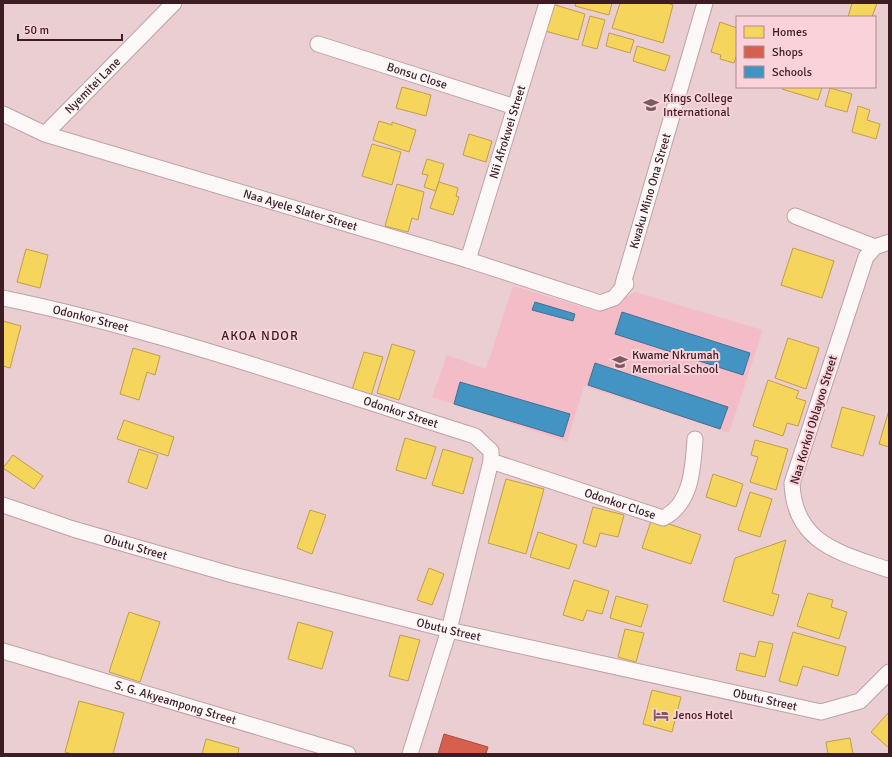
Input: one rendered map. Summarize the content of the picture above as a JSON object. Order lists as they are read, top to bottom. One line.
{"streets":{"street":["Bonsu Close","Nyemitei Lane","Nii Afrokwei Street","Kwaku Mino Ona Street","Naa Ayele Slater Street","Odonkor Street","Naa Korkoi Oblayoo Street","Odonkor Close","Obutu Street","S. G. Akyeampong Street"]},"crossings":[["Bonsu Close","Nii Afrokwei Street"],["Nyemitei Lane","Naa Ayele Slater Street"],["Nii Afrokwei Street","Naa Ayele Slater Street"],["Kwaku Mino Ona Street","Naa Ayele Slater Street"],["Odonkor Street","Odonkor Close"]],"districts":["AKOA NDOR"],"places":{"school or university":["Kings College International","Kwame Nkrumah Memorial School"],"hotel":["Jenos Hotel"]},"legend":["Homes","Shops","Schools"],"scale_bar":"50 m"}
